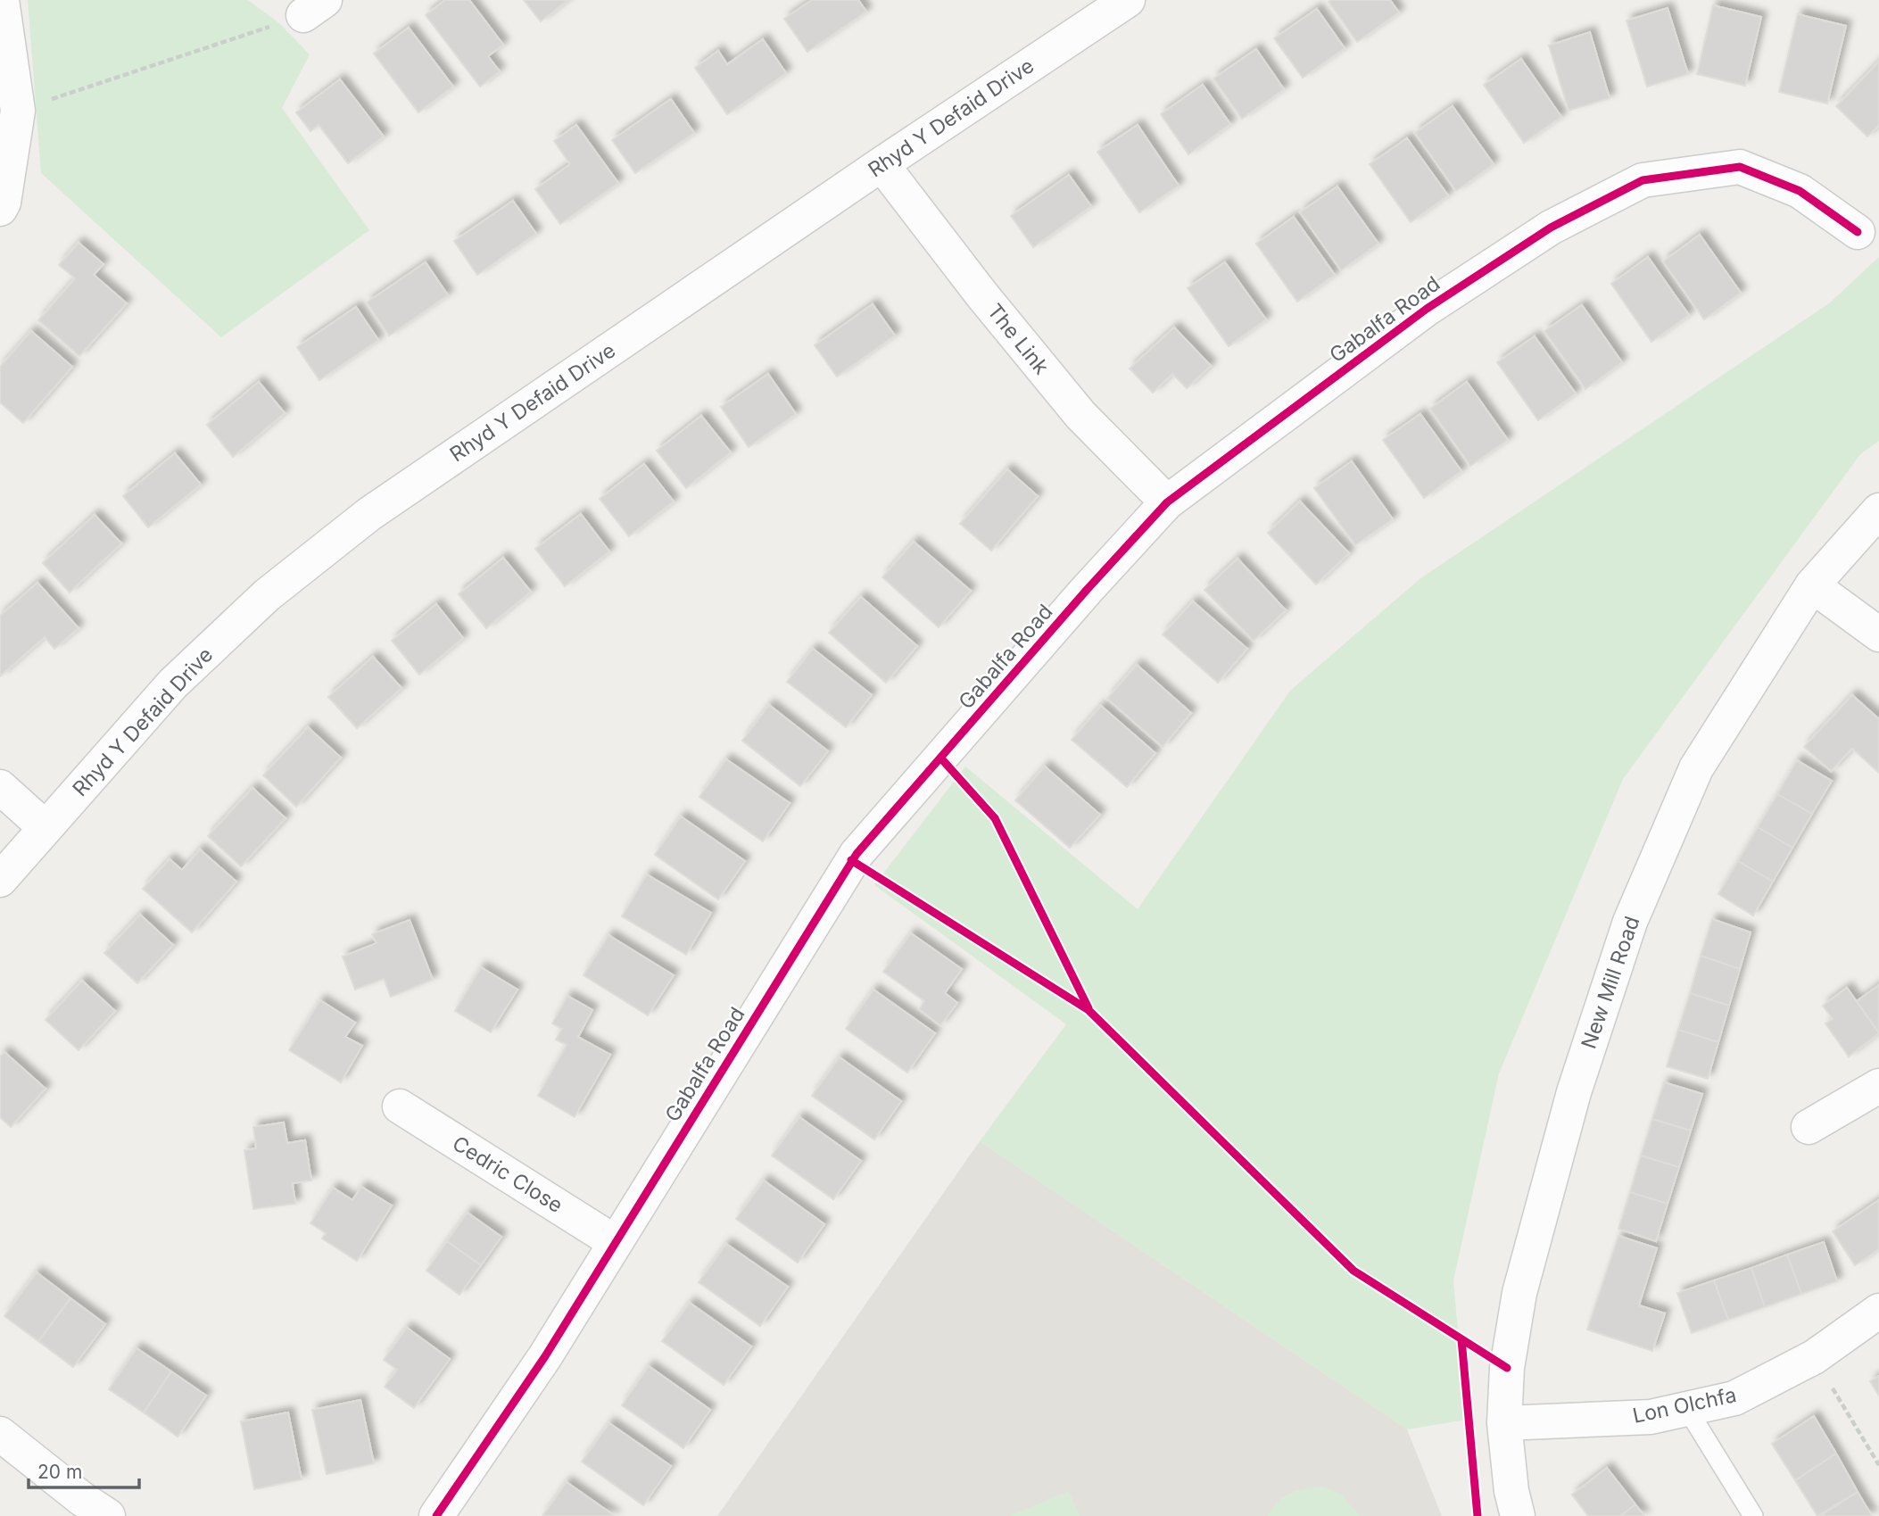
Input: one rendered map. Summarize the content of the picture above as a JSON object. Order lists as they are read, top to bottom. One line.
{"streets":{"street":["Rhyd Y Defaid Drive","Gabalfa Road","The Link","New Mill Road","Cedric Close","Lon Olchfa"]},"crossings":[["Rhyd Y Defaid Drive","The Link"],["Gabalfa Road","The Link"],["Gabalfa Road","Cedric Close"],["New Mill Road","Lon Olchfa"]],"scale_bar":"20 m"}
